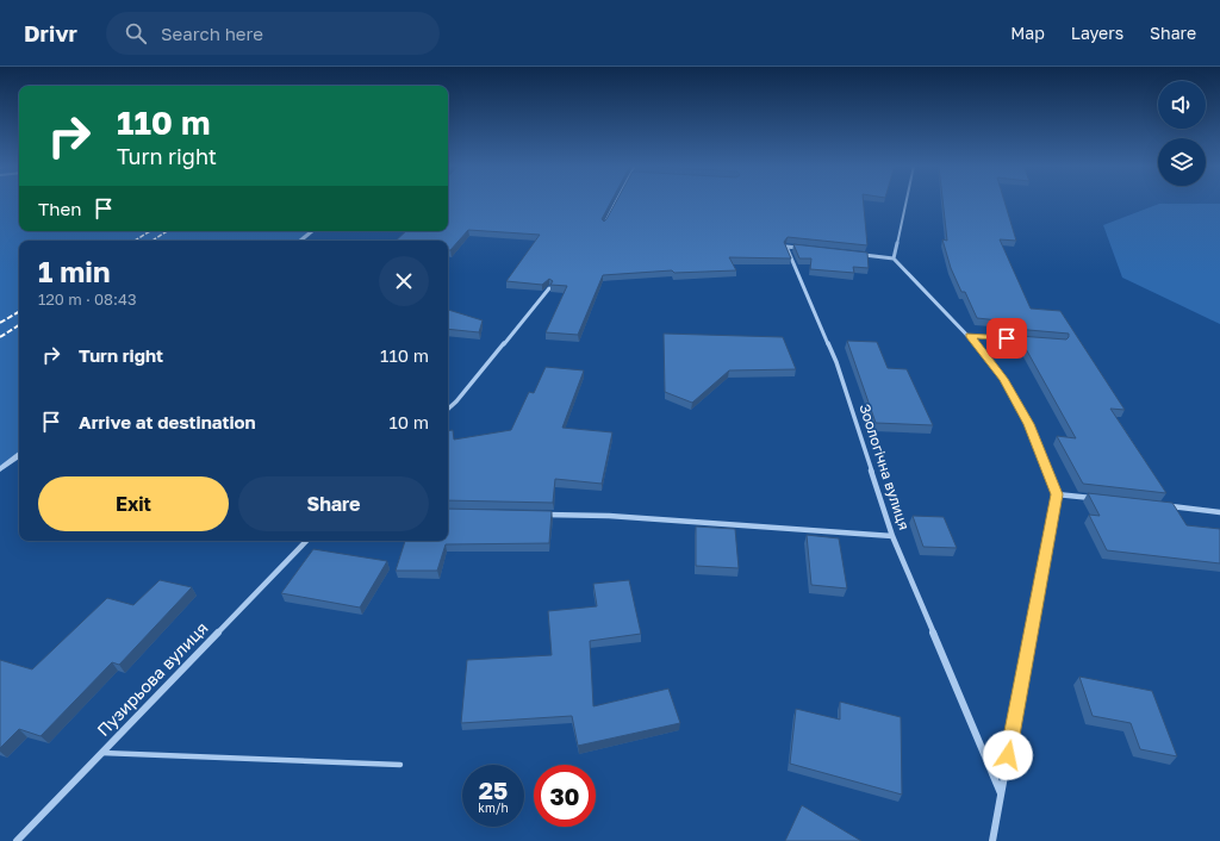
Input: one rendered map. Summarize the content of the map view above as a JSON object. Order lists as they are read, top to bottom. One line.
{"streets":{"street":["Зоологічна вулиця","Пузирьова вулиця"]},"page":{"header":"Drivr","search":"Search here","nav":["Map","Layers","Share"],"turn":["110 m","Turn right"],"then":"Then","heading":["1 min","120 m · 08:43"],"list":[{"name":"Turn right","value":"110 m"},{"name":"Arrive at destination","value":"10 m"}],"buttons":["Exit","Share"],"speed":"25 km/h","limit":"30"}}
